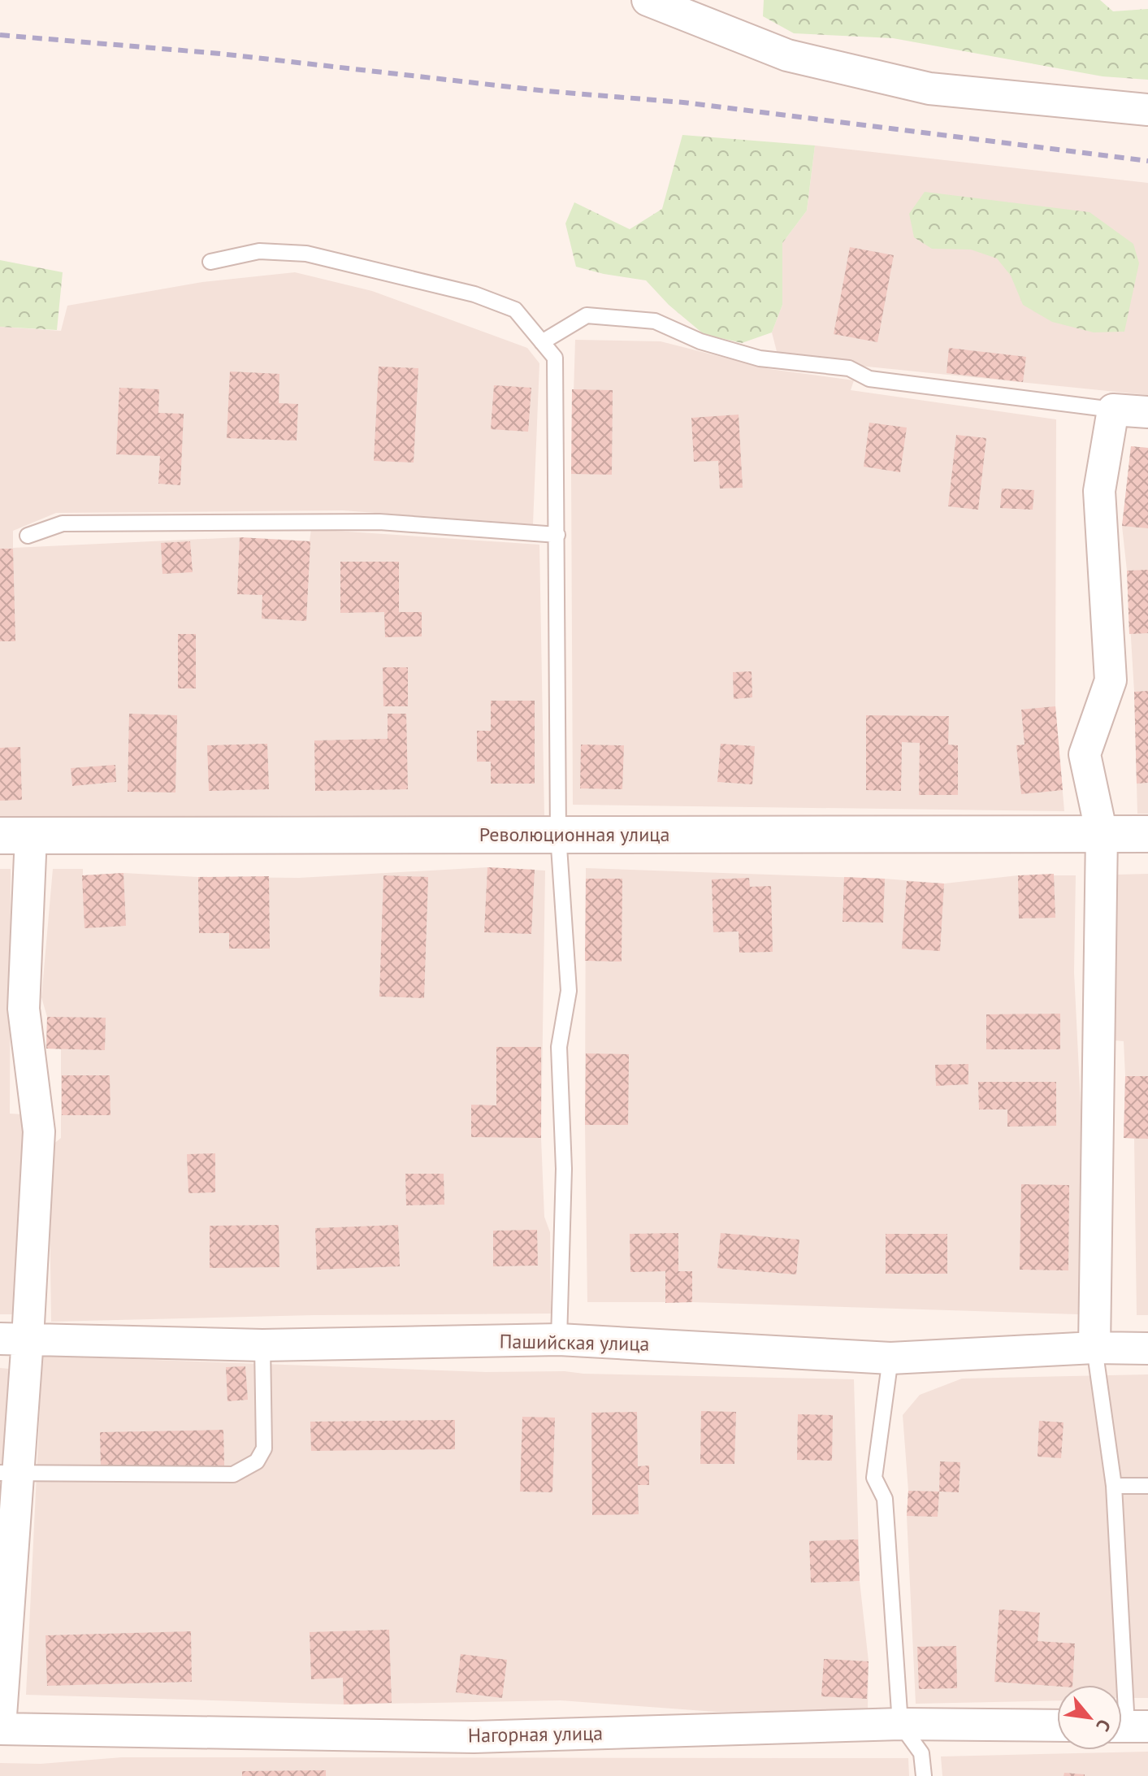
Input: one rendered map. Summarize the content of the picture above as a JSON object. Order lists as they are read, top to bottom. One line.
{"streets":{"street":["Революционная улица","Пашийская улица","Нагорная улица"]},"north":"bottom right"}
